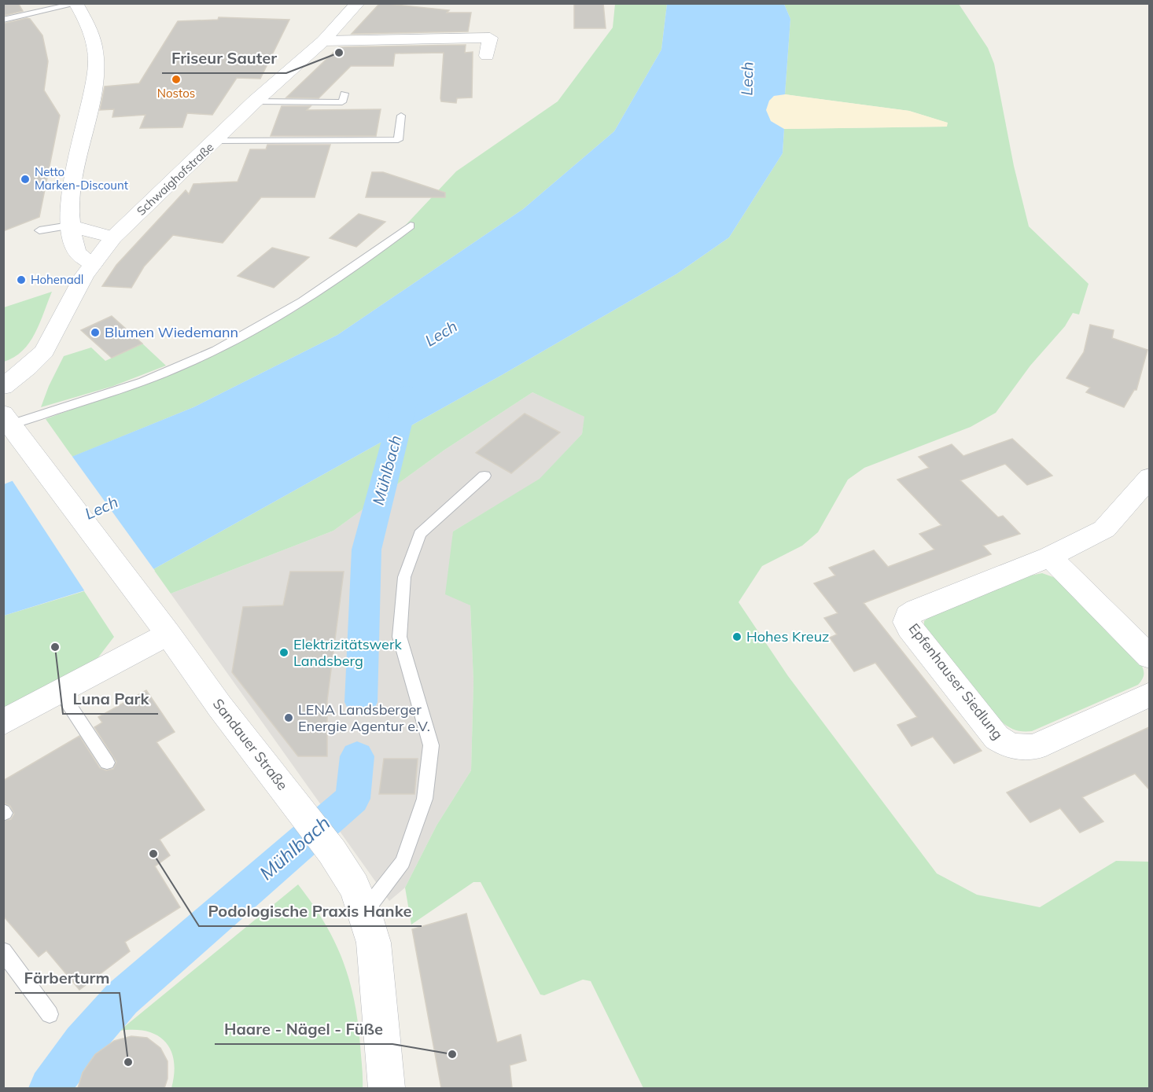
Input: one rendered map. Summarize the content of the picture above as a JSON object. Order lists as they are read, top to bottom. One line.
{"streets":{"street":["Schwaighofstraße","Epfenhauser Siedlung","Sandauer Straße"]},"water":["Lech","Mühlbach"],"places":["Friseur Sauter","Nostos","Netto Marken-Discount","Hohenadl","Blumen Wiedemann","Hohes Kreuz","Luna Park","Elektrizitätswerk Landsberg","LENA Landsberger Energie Agentur e.V.","Podologische Praxis Hanke","Haare - Nägel - Füße","Färberturm"]}
